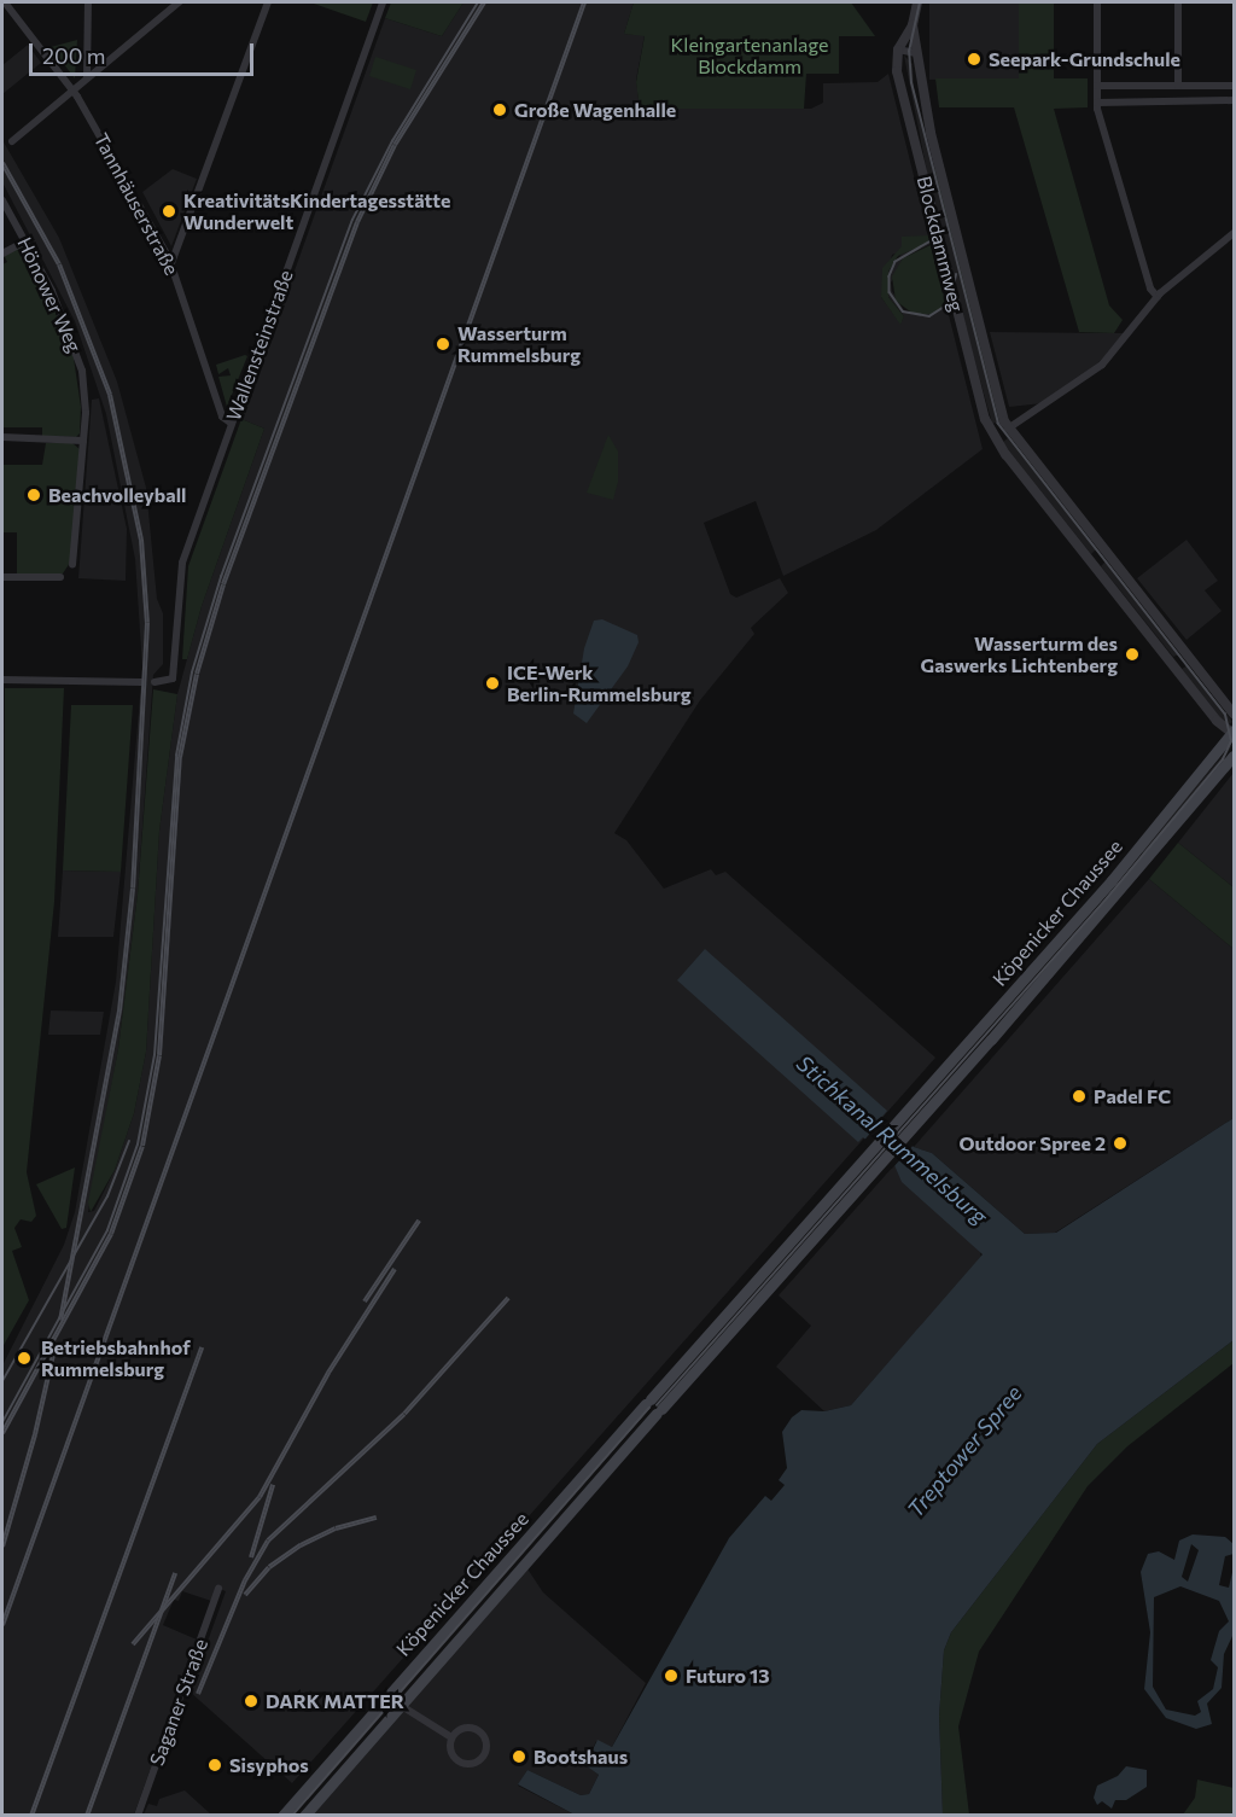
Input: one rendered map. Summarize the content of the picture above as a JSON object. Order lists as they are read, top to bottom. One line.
{"streets":{"main road":["Köpenicker Chaussee"],"street":["Tannhäuserstraße","Blockdammweg","Hönower Weg","Wallensteinstraße","Saganer Straße"]},"crossings":[["Tannhäuserstraße","Wallensteinstraße"],["Blockdammweg","Köpenicker Chaussee"]],"water":["Stichkanal Rummelsburg","Treptower Spree"],"parks":["Kleingartenanlage Blockdamm"],"places":["Seepark-Grundschule","Große Wagenhalle","KreativitätsKindertagesstätte Wunderwelt","Wasserturm Rummelsburg","Beachvolleyball","Wasserturm des Gaswerks Lichtenberg","ICE-Werk Berlin-Rummelsburg","Padel FC","Outdoor Spree 2","Betriebsbahnhof Rummelsburg","Futuro 13","DARK MATTER","Bootshaus","Sisyphos"],"scale_bar":"200 m"}
